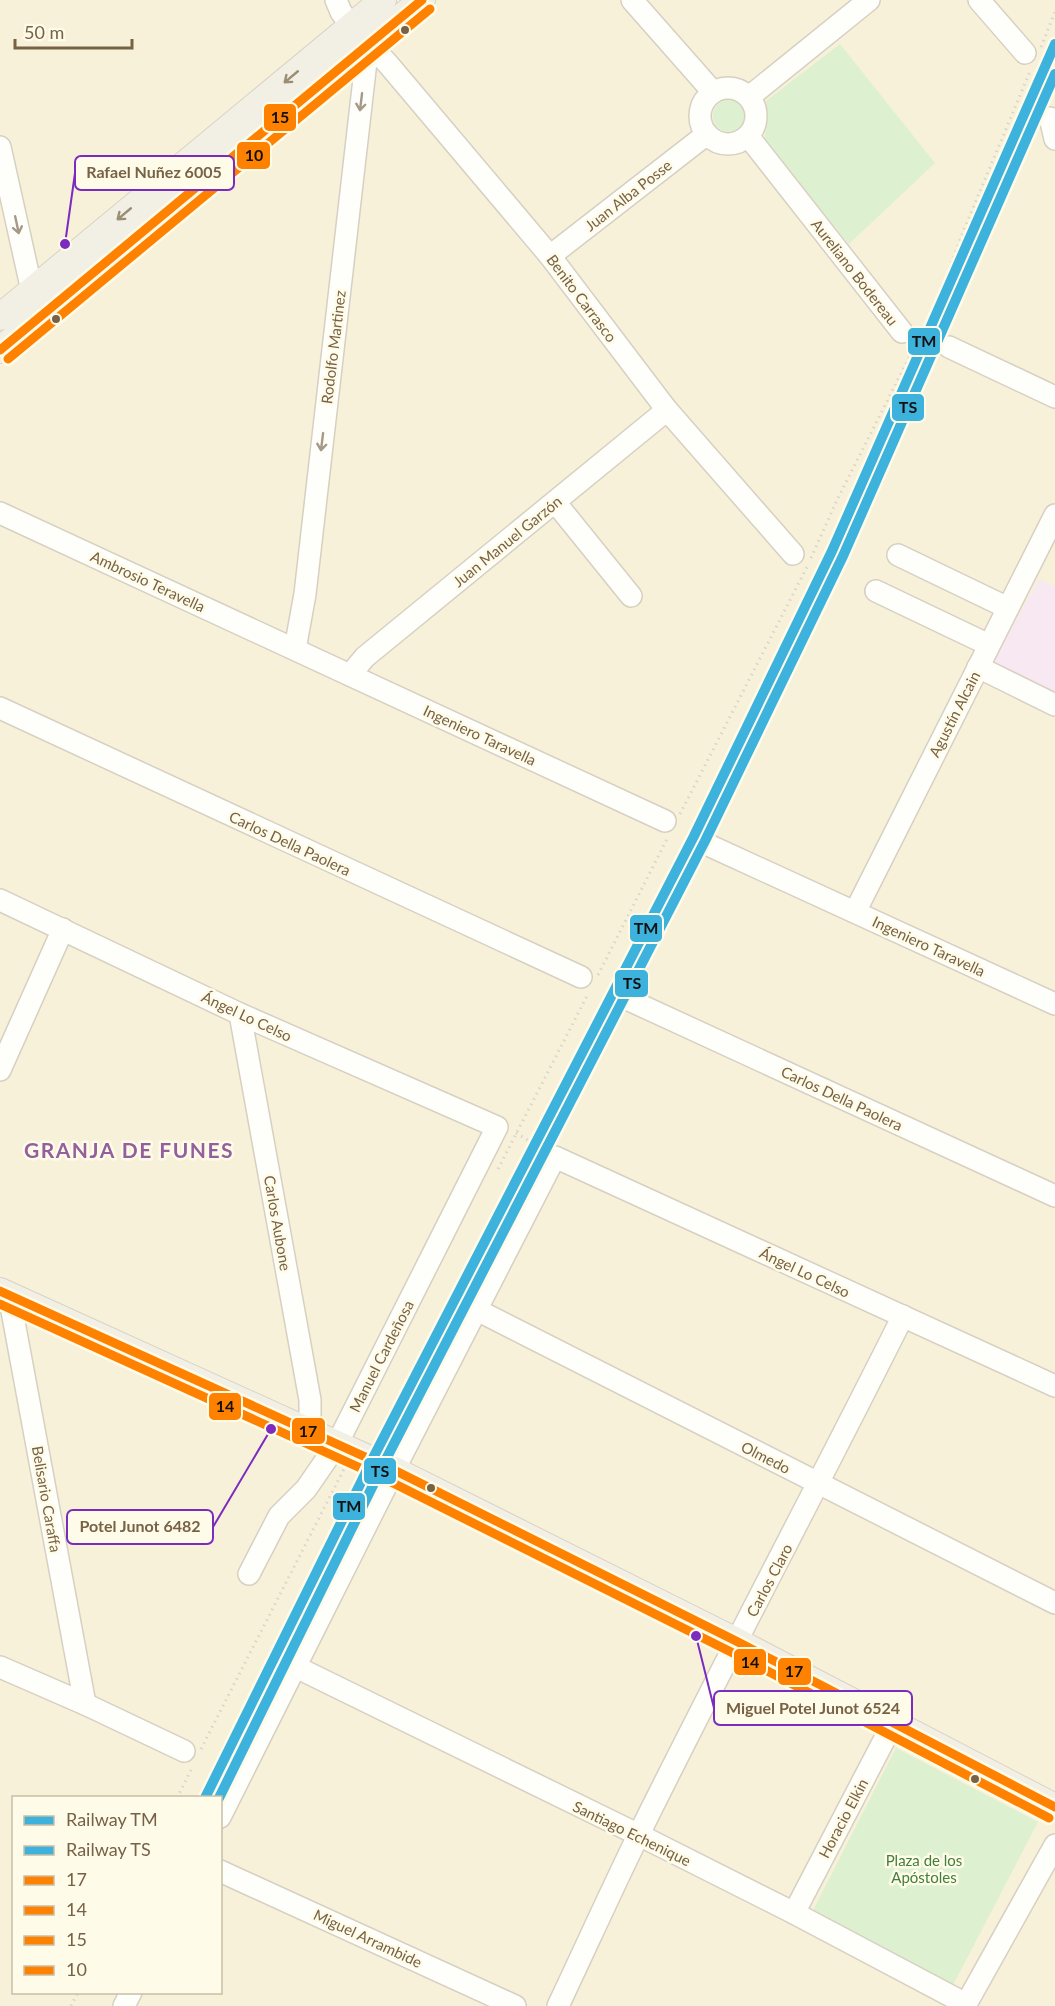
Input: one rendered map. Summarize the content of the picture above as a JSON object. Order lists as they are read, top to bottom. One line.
{"streets":{"street":["Juan Alba Posse","Aureliano Bodereau","Benito Carrasco","Rodolfo Martinez","Juan Manuel Garzón","Ambrosio Teravella","Agustín Alcain","Ingeniero Taravella","Carlos Della Paolera","Ángel Lo Celso","Carlos Aubone","Manuel Cardeñosa","Olmedo","Belisario Caraffa","Carlos Claro","Horacio Elkin","Santiago Echenique","Miguel Arrambide"]},"crossings":[["Juan Alba Posse","Aureliano Bodereau"],["Juan Alba Posse","Benito Carrasco"],["Benito Carrasco","Rodolfo Martinez"],["Benito Carrasco","Juan Manuel Garzón"],["Rodolfo Martinez","Ambrosio Teravella"],["Rodolfo Martinez","Ingeniero Taravella"],["Juan Manuel Garzón","Ingeniero Taravella"],["Ambrosio Teravella","Ingeniero Taravella"],["Agustín Alcain","Ingeniero Taravella"],["Ángel Lo Celso","Carlos Aubone"],["Ángel Lo Celso","Manuel Cardeñosa"],["Ángel Lo Celso","Carlos Claro"],["Olmedo","Carlos Claro"],["Carlos Claro","Santiago Echenique"],["Horacio Elkin","Santiago Echenique"]],"one_way":["Rodolfo Martinez"],"districts":["GRANJA DE FUNES"],"parks":["Plaza de los Apóstoles"],"places":["Rafael Nuñez 6005","Potel Junot 6482","Miguel Potel Junot 6524"],"lines":["transit line 15","transit line 10","rail line TM","rail line TS","transit line 17","transit line 14"],"legend":["Railway TM","Railway TS","17","14","15","10"],"scale_bar":"50 m"}
